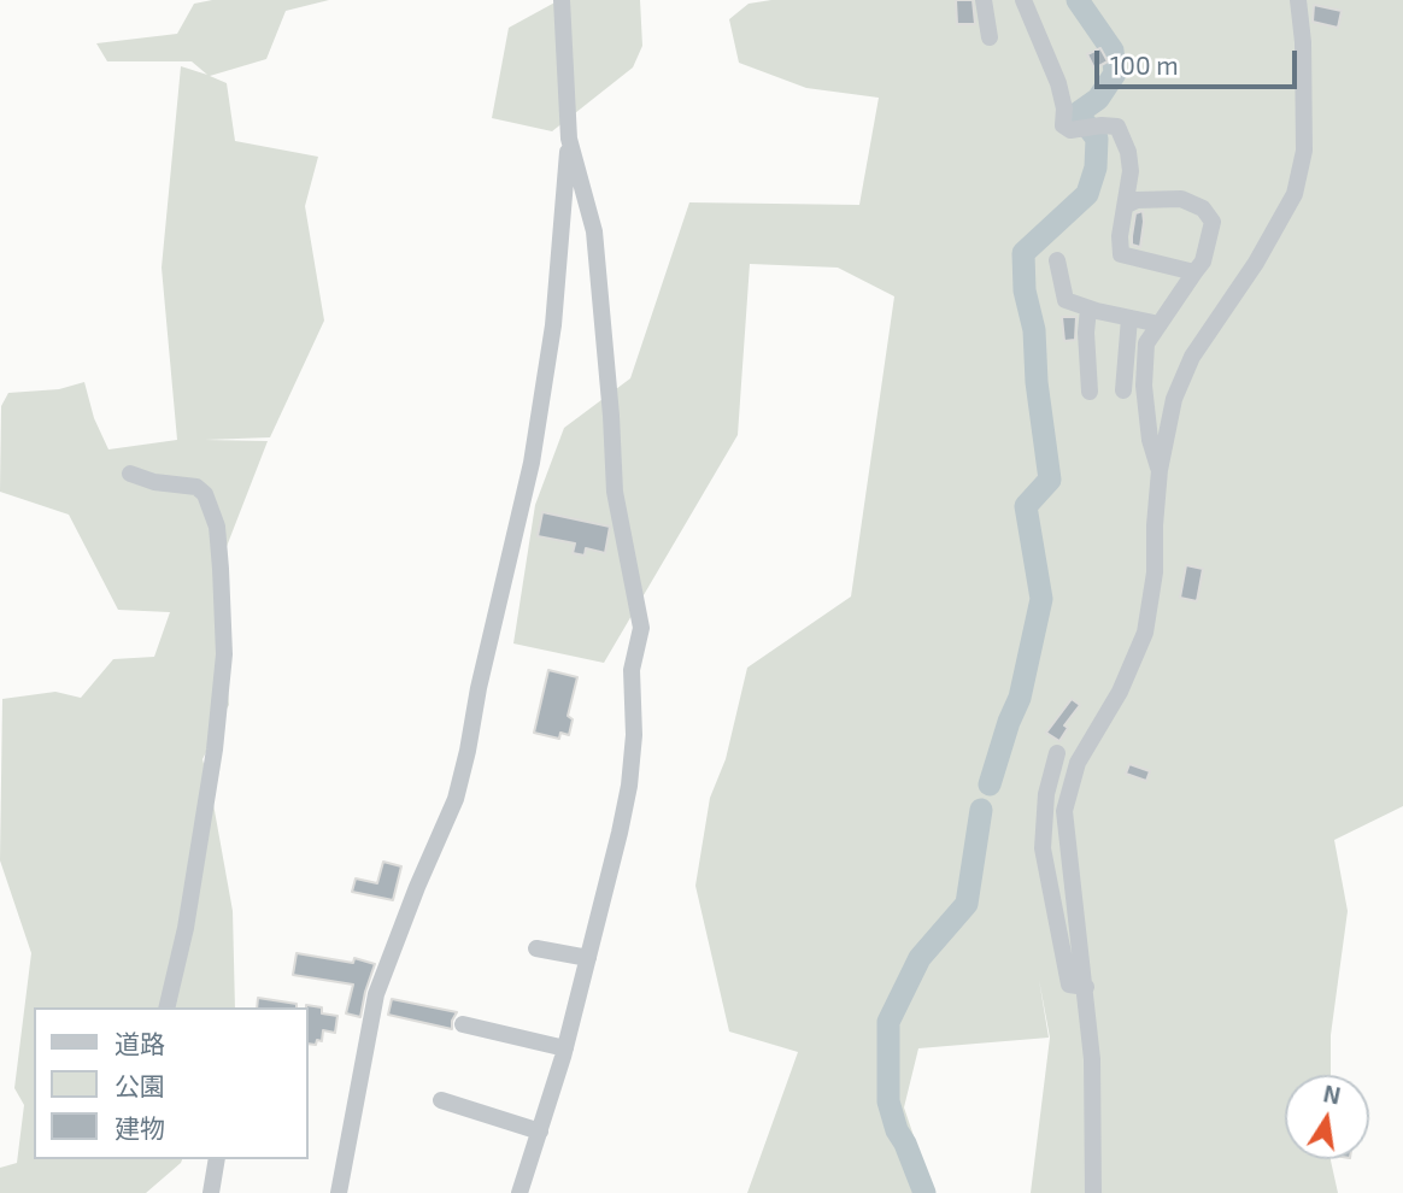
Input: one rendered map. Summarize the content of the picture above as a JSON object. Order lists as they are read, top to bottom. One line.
{"legend":["道路","公園","建物"],"scale_bar":"100 m","north":"top"}
